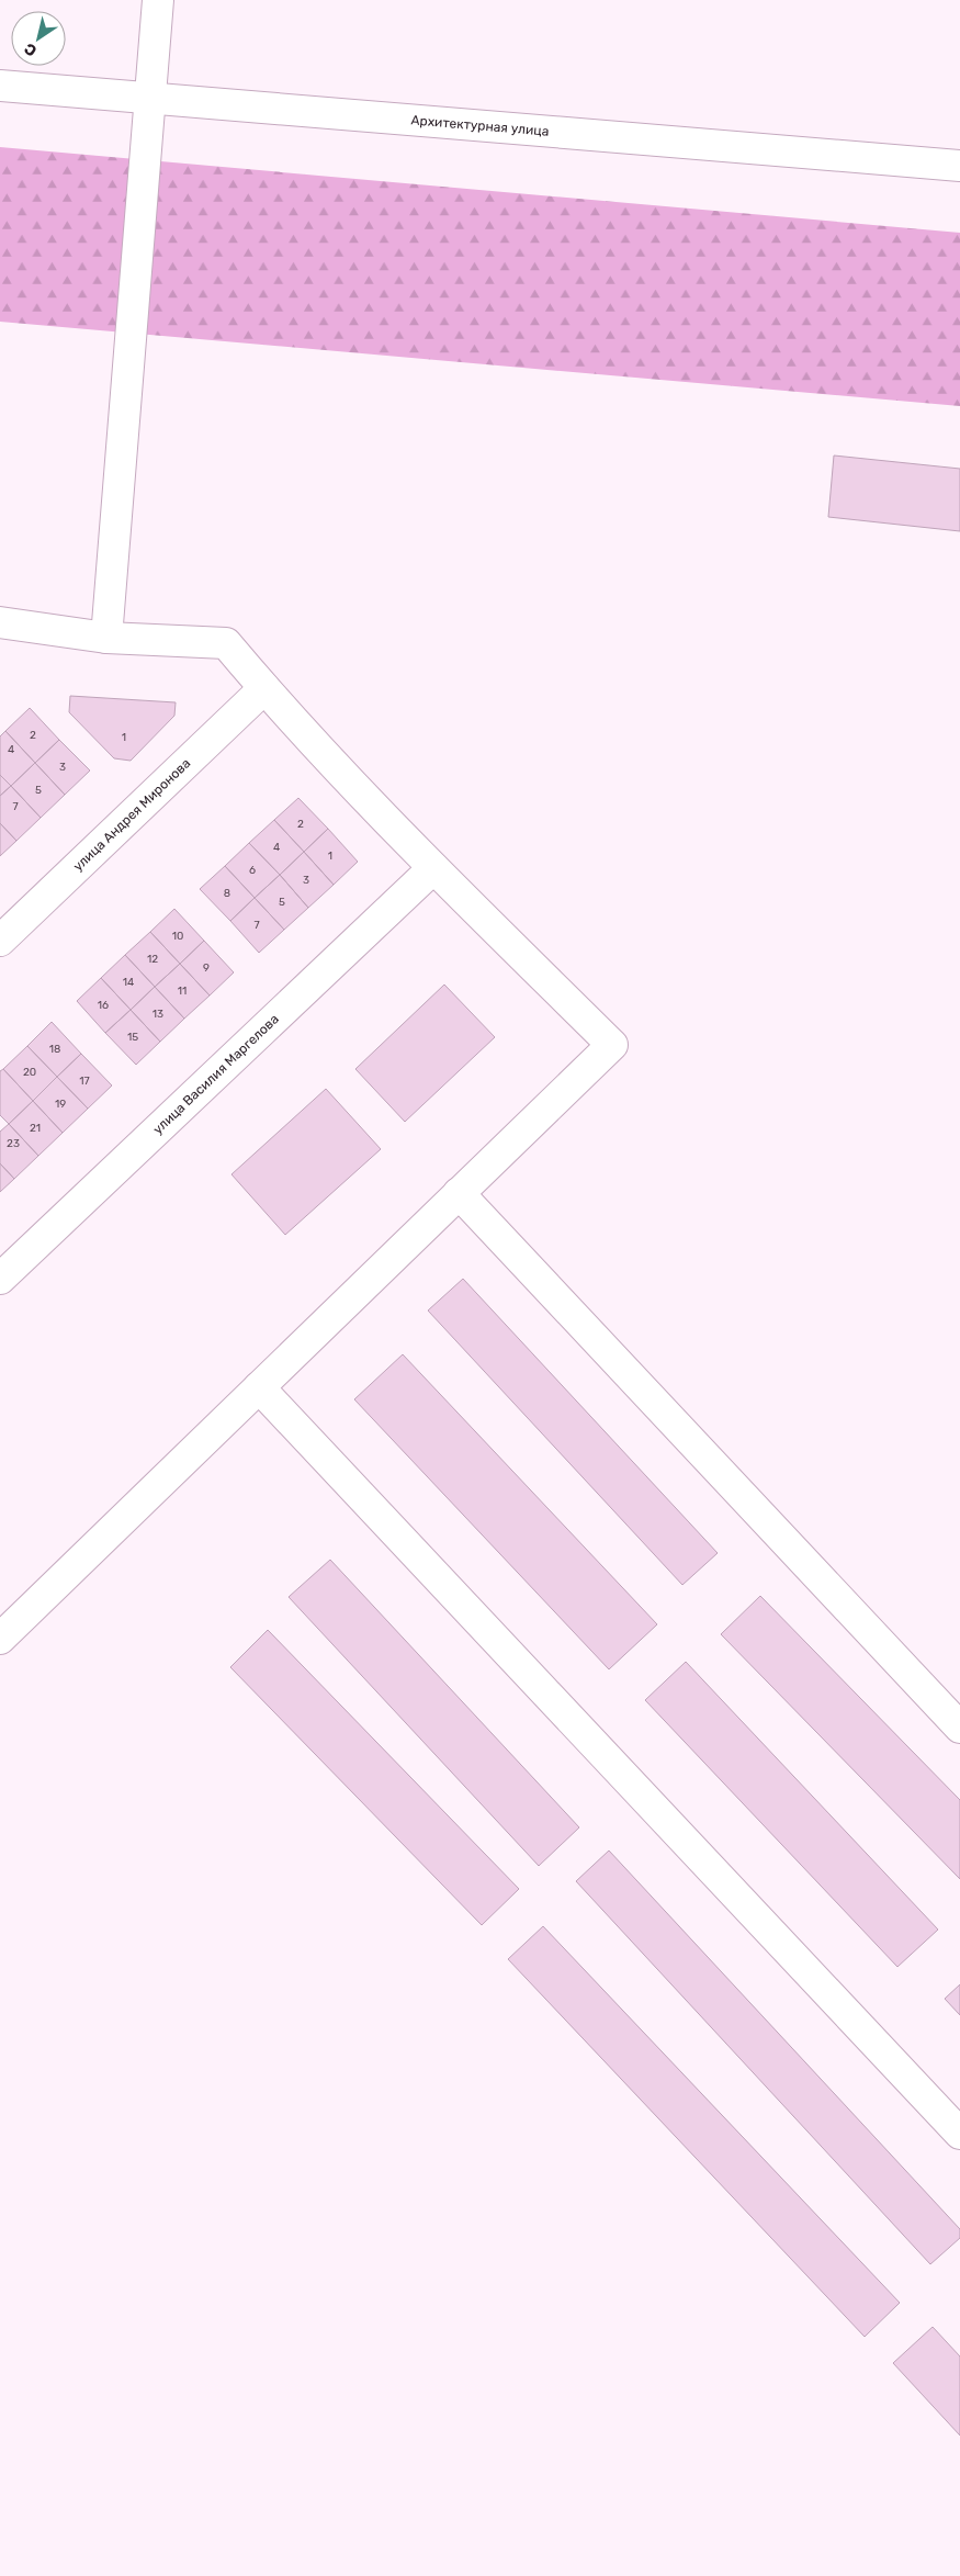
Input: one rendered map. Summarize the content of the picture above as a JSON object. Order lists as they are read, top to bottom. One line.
{"streets":{"street":["Архитектурная улица","улица Андрея Миронова","улица Василия Маргелова"]},"house_numbers":["2","1","4","3","5","7","2","4","1","6","3","8","5","7","10","12","9","14","11","16","13","15","18","20","17","19","21","23"],"north":"bottom left"}
